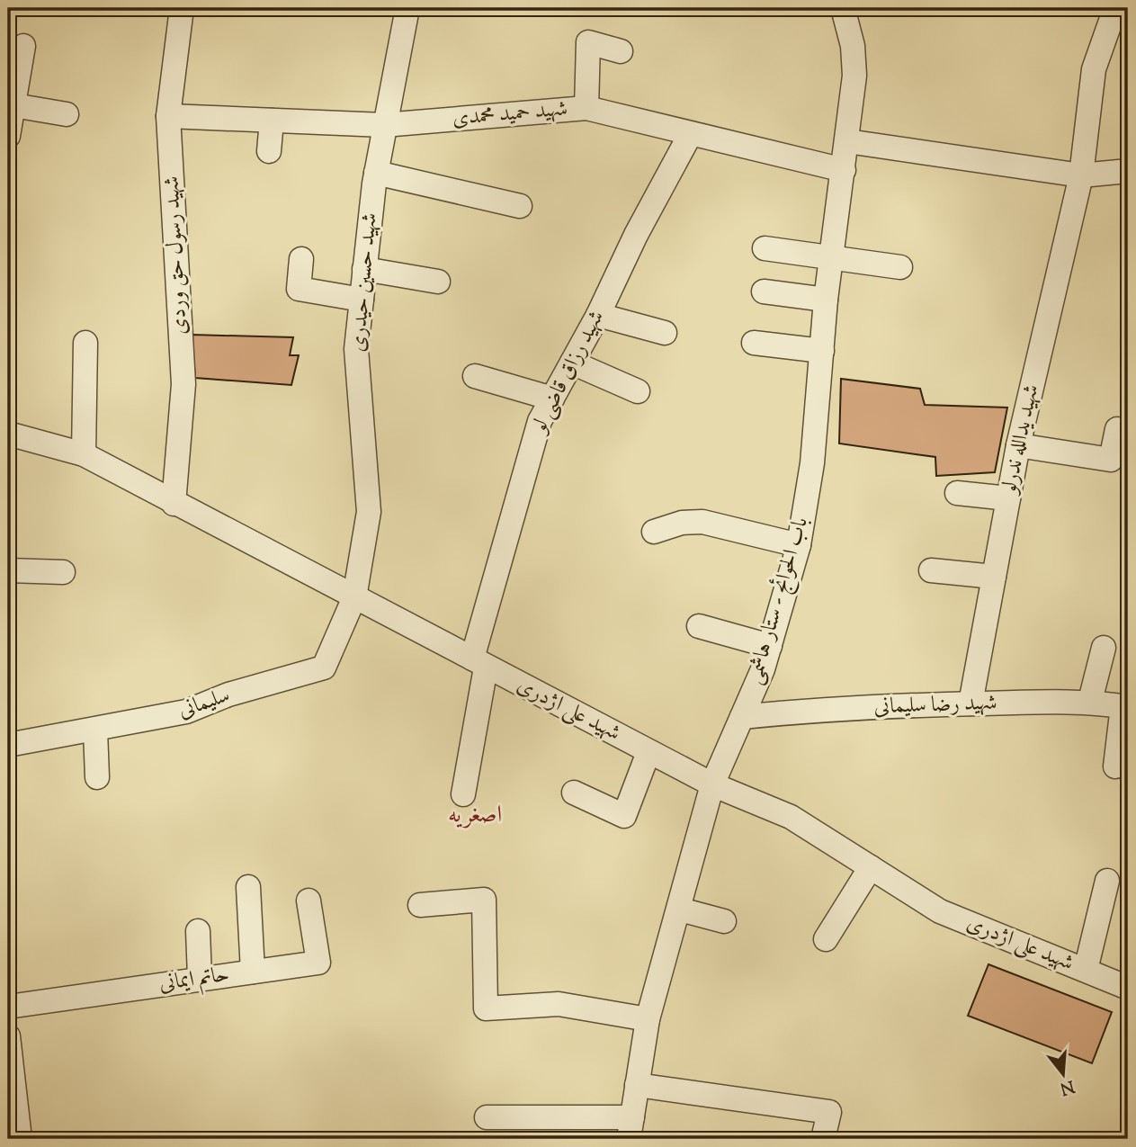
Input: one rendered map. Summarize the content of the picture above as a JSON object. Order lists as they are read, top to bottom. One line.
{"streets":{"street":["شهید حمید محمدی","شهید رسول حق وردی","شهید حسین حیدری","شهید رزاق قاضی لو","شهید یدالله ندرلو","باب الحوائج - ستار هاشمی","سلیمانی","شهید رضا سلیمانی","شهید علی اژدری","حاتم ایمانی"]},"crossings":[["شهید حمید محمدی","شهید رسول حق وردی"],["شهید حمید محمدی","شهید حسین حیدری"],["شهید حمید محمدی","شهید رزاق قاضی لو"],["شهید حمید محمدی","باب الحوائج - ستار هاشمی"],["شهید رسول حق وردی","شهید علی اژدری"],["شهید حسین حیدری","سلیمانی"],["شهید حسین حیدری","شهید علی اژدری"],["شهید رزاق قاضی لو","شهید علی اژدری"],["شهید یدالله ندرلو","شهید رضا سلیمانی"],["باب الحوائج - ستار هاشمی","شهید رضا سلیمانی"],["باب الحوائج - ستار هاشمی","شهید علی اژدری"],["سلیمانی","شهید علی اژدری"]],"districts":["اصغریه"],"north":"bottom"}
